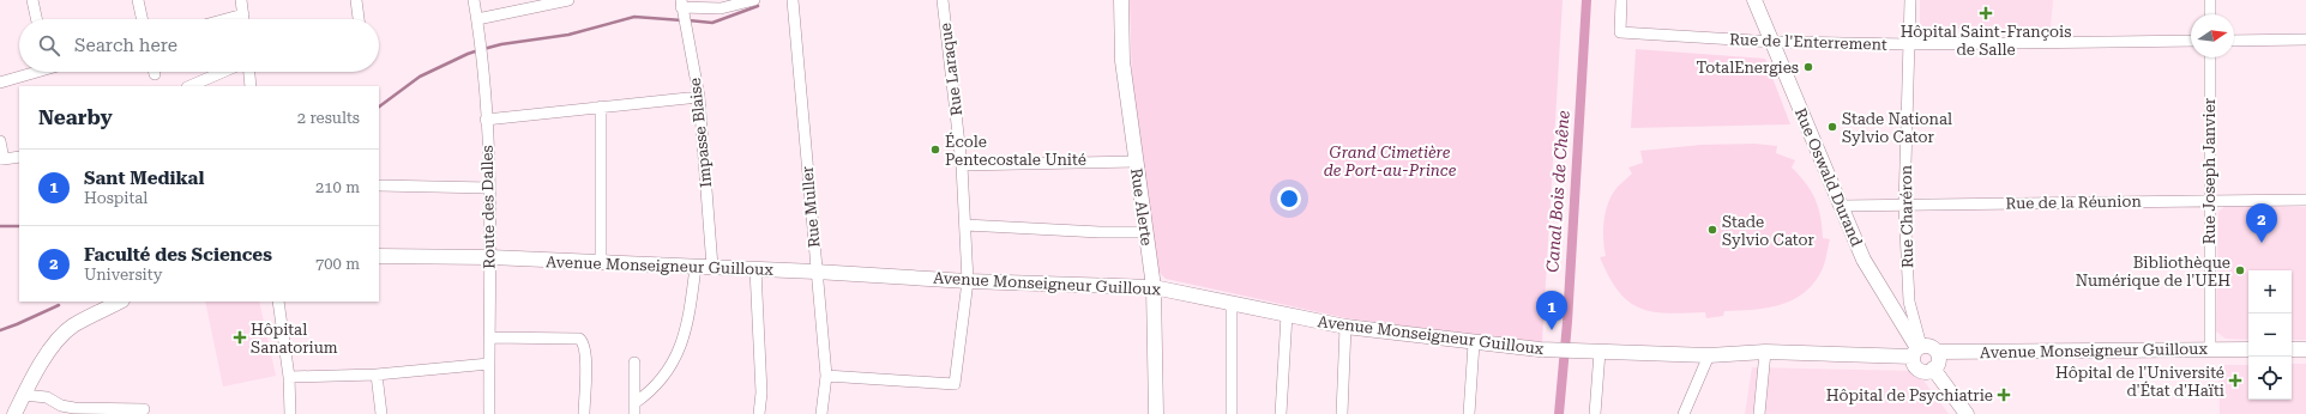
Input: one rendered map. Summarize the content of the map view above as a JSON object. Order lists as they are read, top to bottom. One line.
{"streets":{"street":["Rue de l'Enterrement","Rue Laraque","Impasse Blaise","Rue Joseph Janvier","Rue Oswald Durand","Rue de la Réunion","Route des Dalles","Rue Muller","Rue Alerte","Rue Charéron","Avenue Monseigneur Guilloux"]},"crossings":[["Rue de l'Enterrement","Rue Oswald Durand"],["Rue de l'Enterrement","Rue Charéron"],["Rue Laraque","Rue Muller"],["Rue Laraque","Avenue Monseigneur Guilloux"],["Impasse Blaise","Avenue Monseigneur Guilloux"],["Rue Joseph Janvier","Rue de la Réunion"],["Rue Joseph Janvier","Avenue Monseigneur Guilloux"],["Rue Oswald Durand","Rue de la Réunion"],["Rue Oswald Durand","Rue Charéron"],["Rue Oswald Durand","Avenue Monseigneur Guilloux"],["Rue de la Réunion","Rue Charéron"],["Route des Dalles","Avenue Monseigneur Guilloux"],["Rue Muller","Avenue Monseigneur Guilloux"],["Rue Alerte","Avenue Monseigneur Guilloux"],["Rue Charéron","Avenue Monseigneur Guilloux"]],"water":["Canal Bois de Chêne"],"parks":["Grand Cimetière de Port-au-Prince"],"places":{"health":["Hôpital Saint-François de Salle","Hôpital Sanatorium","Hôpital de l'Université d'État d'Haïti","Hôpital de Psychiatrie"],"other":["TotalEnergies","Stade National Sylvio Cator","École Pentecostale Unité","Stade Sylvio Cator","Bibliothèque Numérique de l'UEH"]},"north":"right","page":{"search":"Search here","heading":["Nearby","2 results"],"list":[{"mark":"1","name":"Sant Medikal","note":"Hospital","value":"210 m"},{"mark":"2","name":"Faculté des Sciences","note":"University","value":"700 m"}],"pins":["2","1"],"map_buttons":["+","−"]}}
